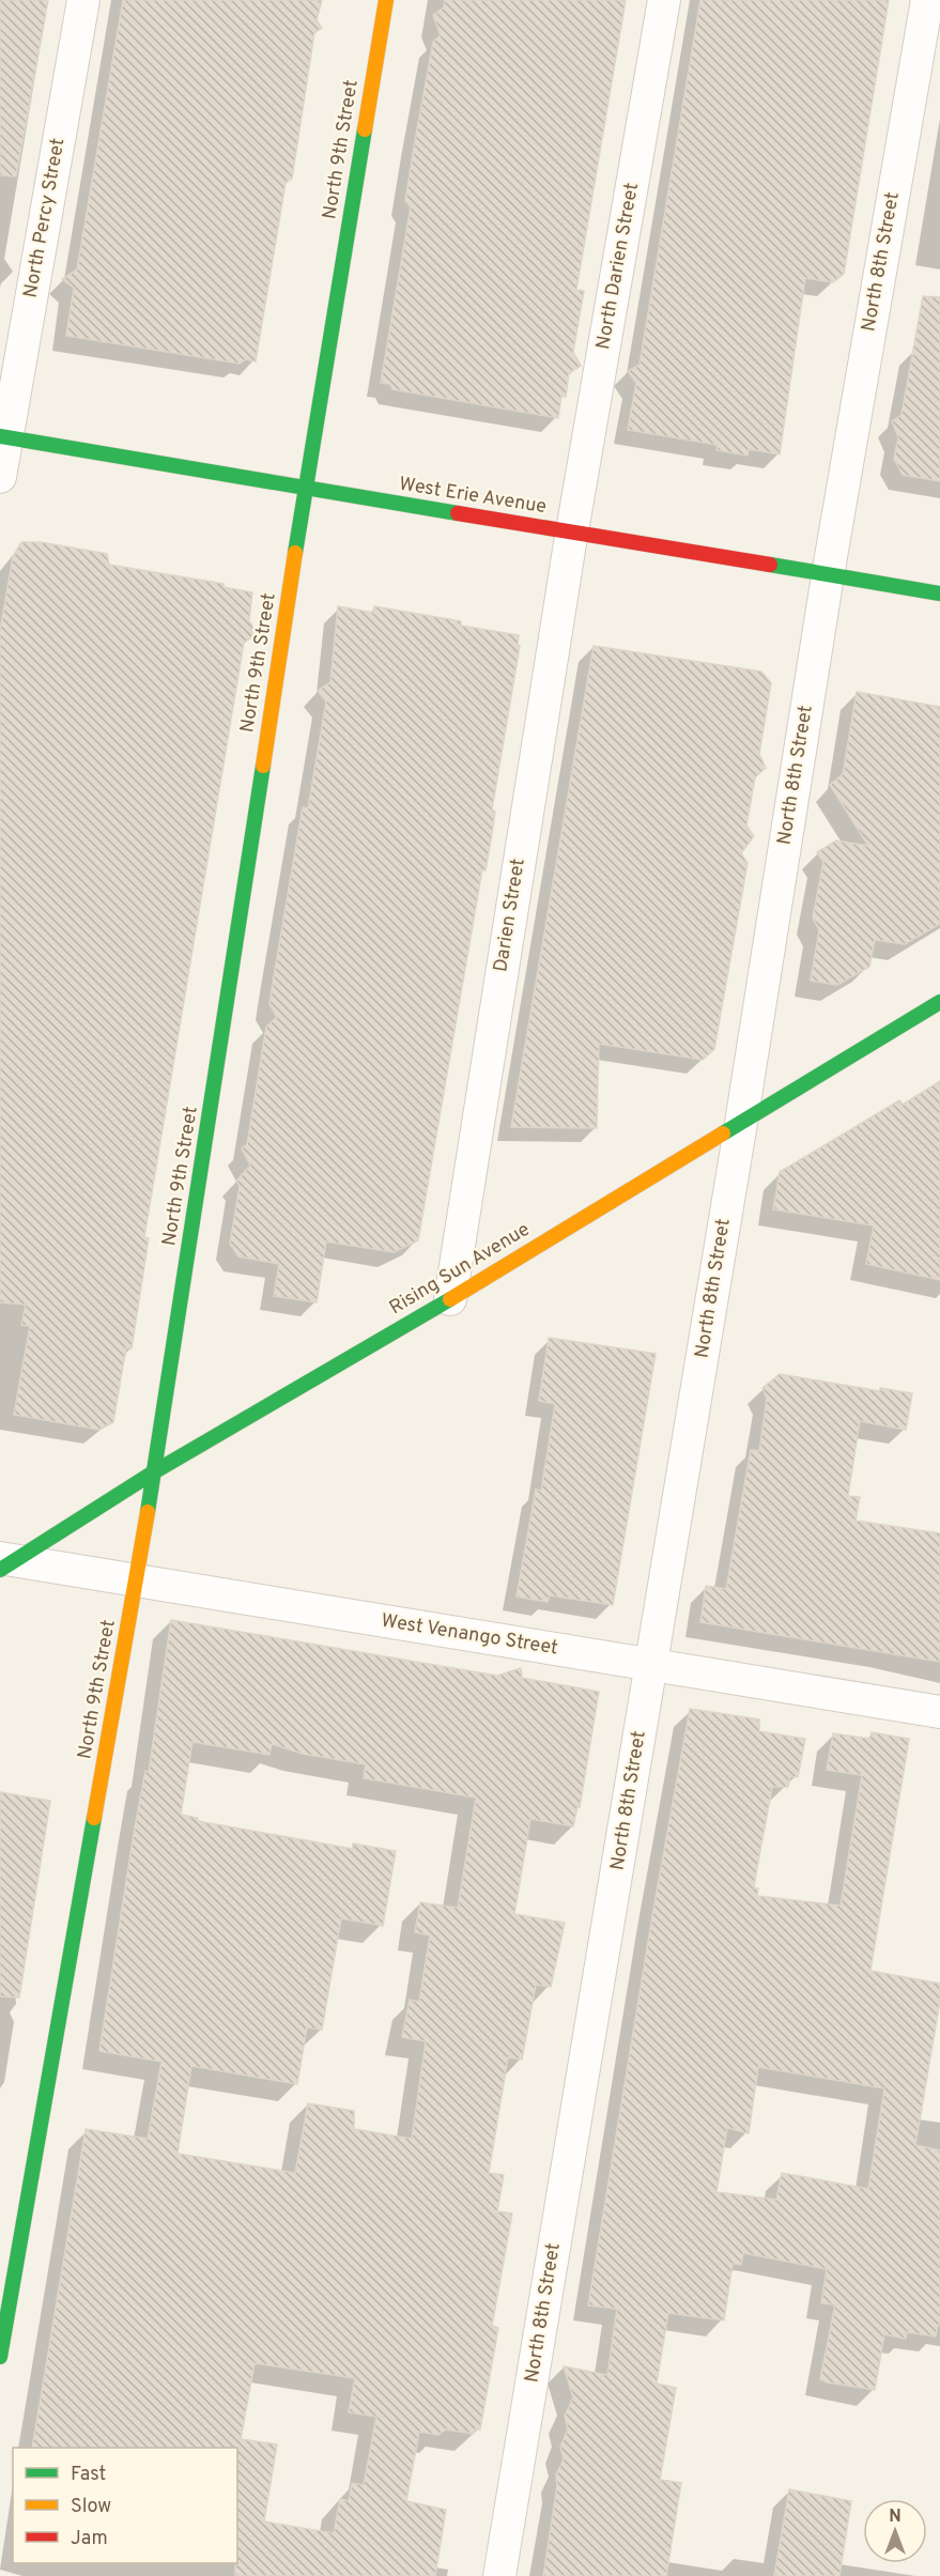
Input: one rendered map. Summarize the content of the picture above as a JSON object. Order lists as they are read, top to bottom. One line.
{"streets":{"street":["North 9th Street","North Percy Street","North 8th Street","North Darien Street","West Erie Avenue","Darien Street","Rising Sun Avenue","West Venango Street"]},"crossings":[["North 9th Street","West Erie Avenue"],["North 9th Street","Rising Sun Avenue"],["North 9th Street","West Venango Street"],["North Percy Street","West Erie Avenue"],["North 8th Street","West Erie Avenue"],["North 8th Street","Rising Sun Avenue"],["North 8th Street","West Venango Street"],["North Darien Street","West Erie Avenue"],["North Darien Street","Darien Street"],["West Erie Avenue","Darien Street"],["Darien Street","Rising Sun Avenue"],["Rising Sun Avenue","West Venango Street"]],"legend":["Fast","Slow","Jam"],"north":"top"}
